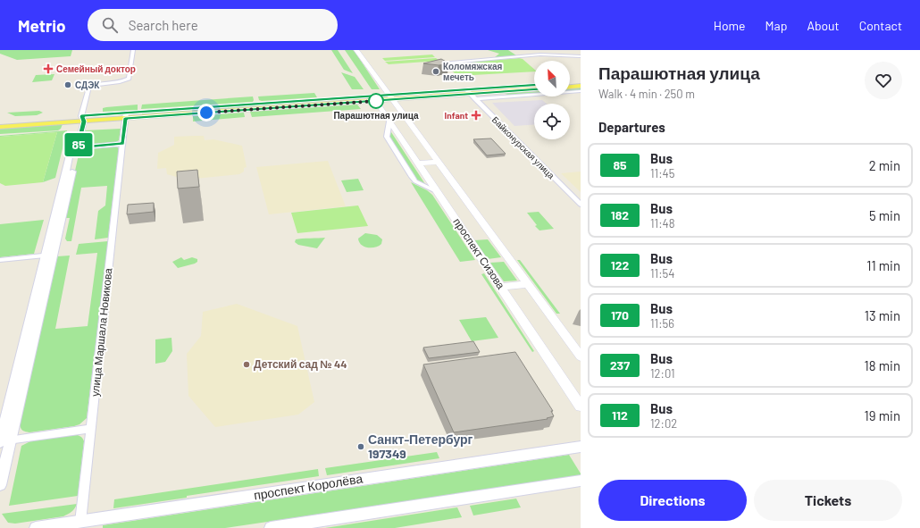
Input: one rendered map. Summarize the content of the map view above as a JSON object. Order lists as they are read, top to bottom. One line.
{"streets":{"main road":["проспект Сизова"],"street":["Байконурская улица","улица Маршала Новикова","проспект Королёва"]},"crossings":[["улица Маршала Новикова","проспект Королёва"]],"places":{"health":["Семейный доктор","Infant"],"other":["Коломяжская мечеть","СДЭК","Парашютная улица","Детский сад № 44","Санкт-Петербург 197349"]},"lines":["bus line 85"],"north":"top left","page":{"header":"Metrio","search":"Search here","nav":["Home","Map","About","Contact"],"on_map":"85","heading":[["Парашютная улица","Walk · 4 min · 250 m"],"Departures"],"list":[{"mark":"85","name":"Bus","note":"11:45","value":"2 min"},{"mark":"182","name":"Bus","note":"11:48","value":"5 min"},{"mark":"122","name":"Bus","note":"11:54","value":"11 min"},{"mark":"170","name":"Bus","note":"11:56","value":"13 min"},{"mark":"237","name":"Bus","note":"12:01","value":"18 min"},{"mark":"112","name":"Bus","note":"12:02","value":"19 min"}],"buttons":["Directions","Tickets"]}}
